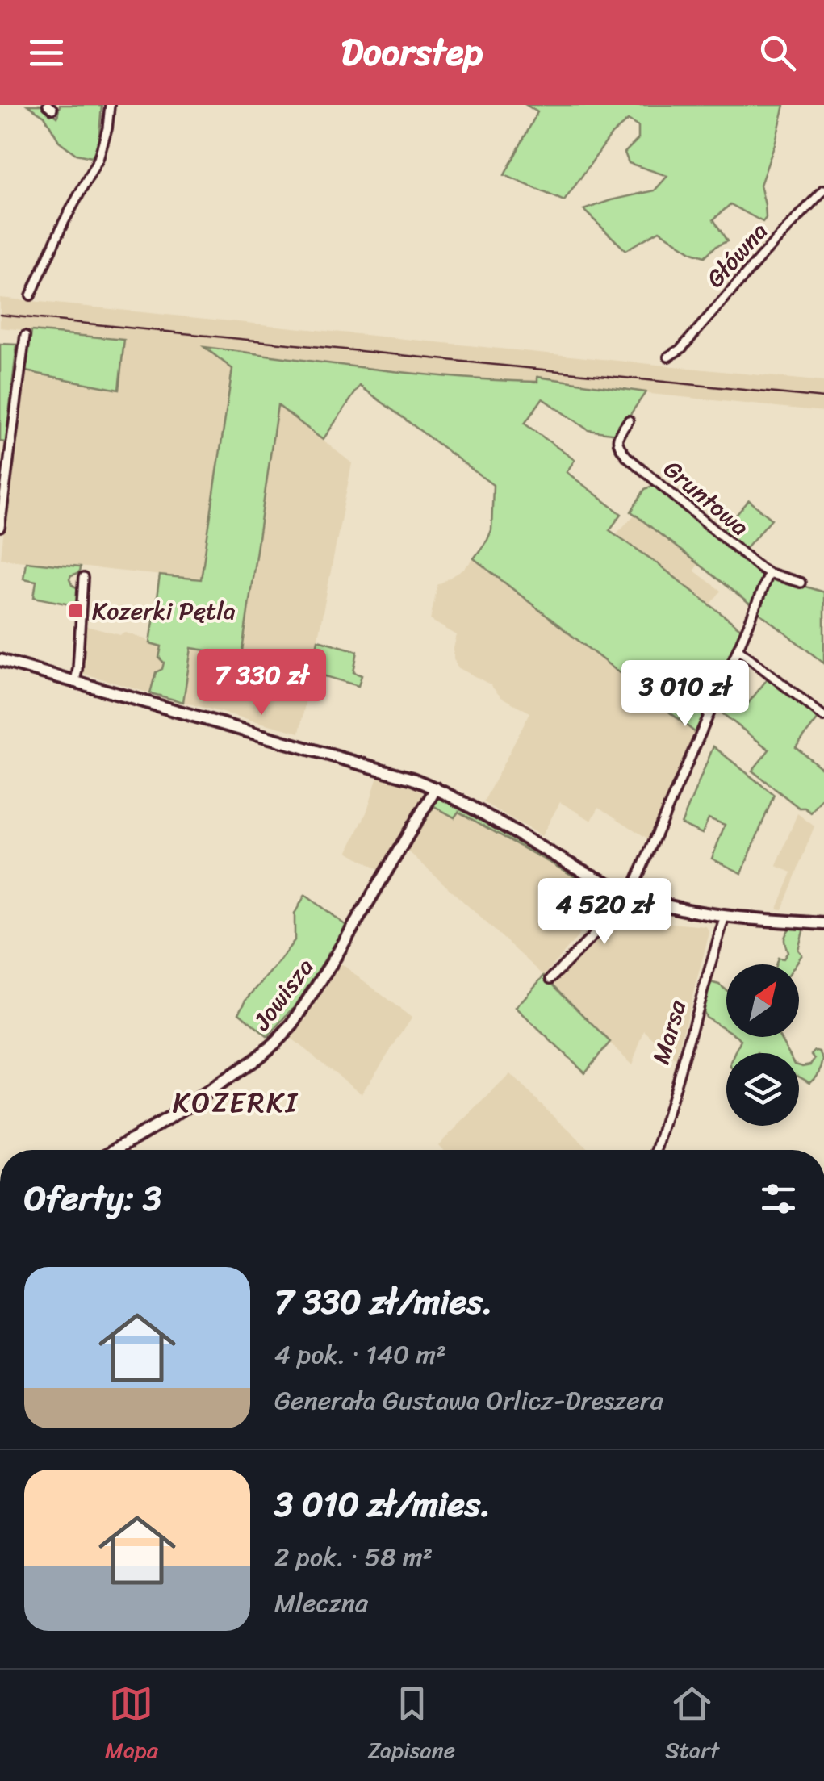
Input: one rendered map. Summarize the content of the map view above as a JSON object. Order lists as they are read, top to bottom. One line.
{"streets":{"main road":["Jowisza"],"street":["Główna","Gruntowa","Marsa"]},"districts":["KOZERKI"],"places":{"transit":["Kozerki Pętla"]},"north":"top right","page":{"header":"Doorstep","price":["7 330 zł","3 010 zł","4 520 zł"],"heading":"Oferty: 3","list":[{"name":"7 330 zł/mies.","note":"4 pok. · 140 m² · Generała Gustawa Orlicz-Dreszera"},{"name":"3 010 zł/mies.","note":"2 pok. · 58 m² · Mleczna"}],"tabs":["Mapa","Zapisane","Start"]}}
